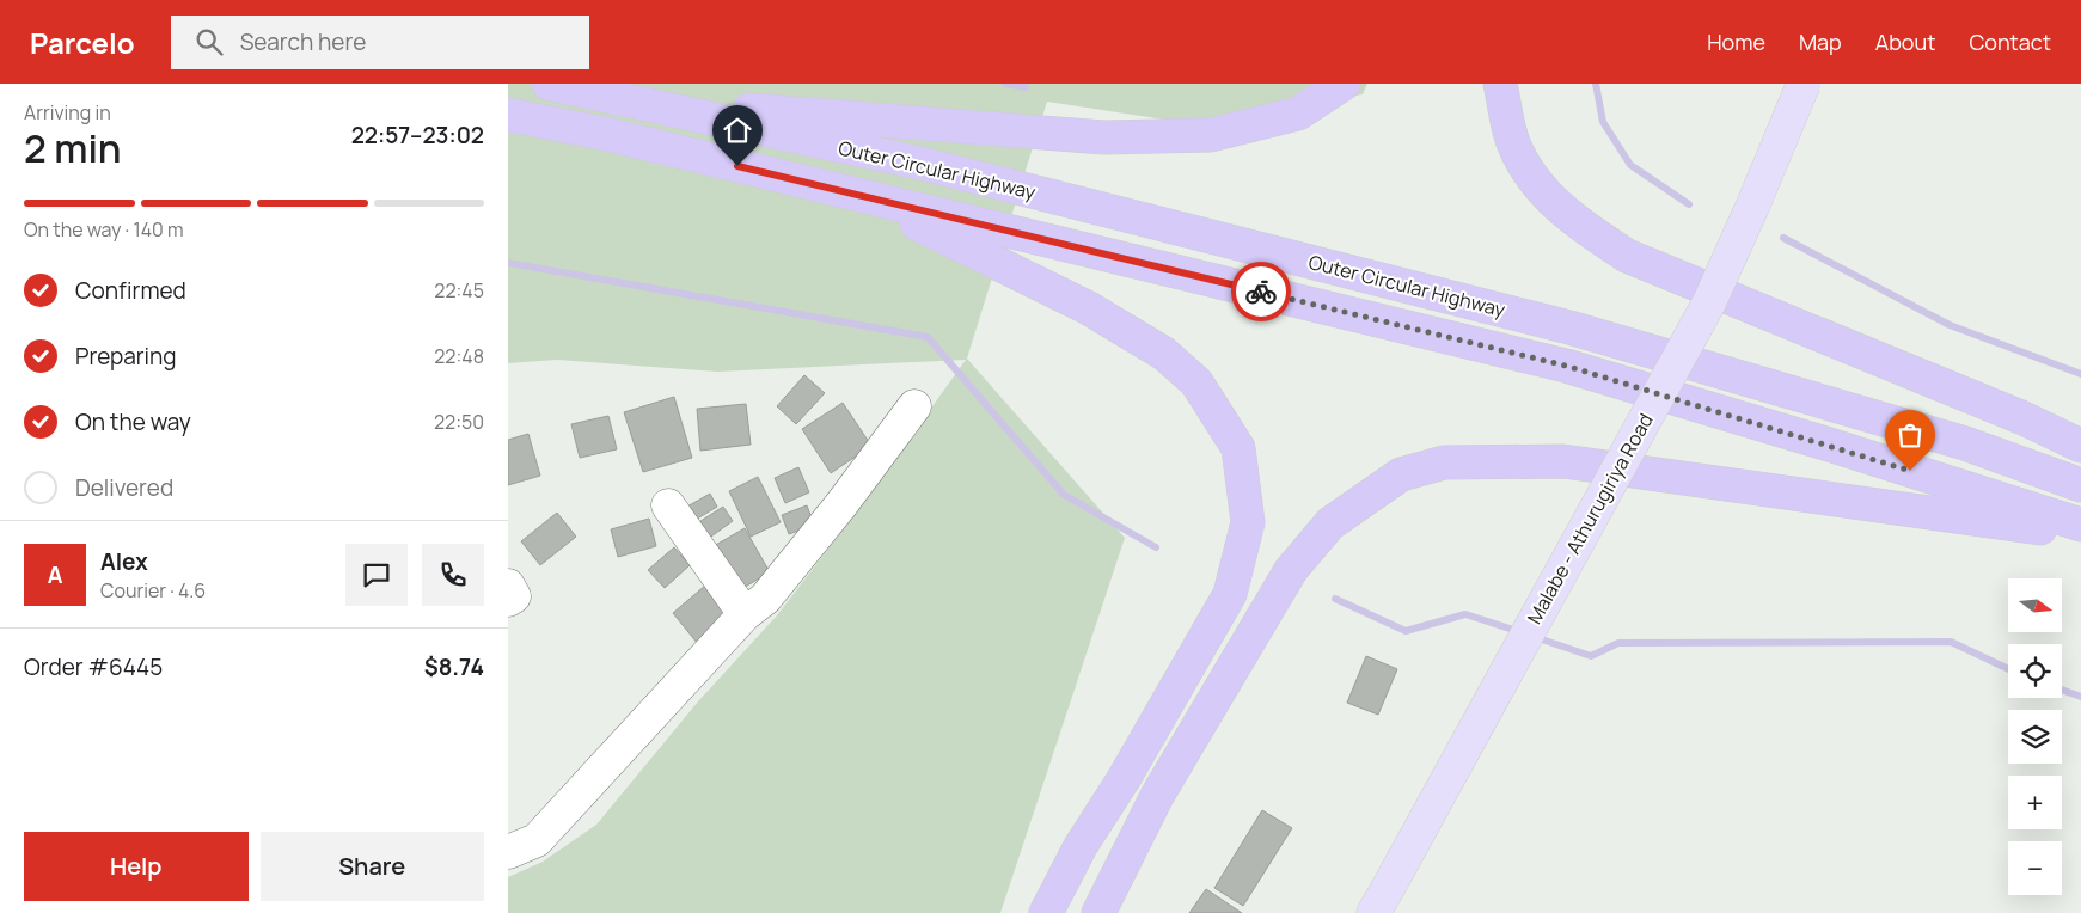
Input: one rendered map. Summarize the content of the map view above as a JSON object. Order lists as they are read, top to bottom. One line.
{"streets":{"highway":["Outer Circular Highway"],"main road":["Malabe - Athurugiriya Road"]},"north":"right","page":{"header":"Parcelo","search":"Search here","nav":["Home","Map","About","Contact"],"heading":["2 min","Arriving in","22:57–23:02"],"panel":["Alex","Courier · 4.6","Order #6445","$8.74"],"bar":"On the way · 140 m","list":[["Confirmed","22:45"],["Preparing","22:48"],["On the way","22:50"],"Delivered"],"round":"A","map_buttons":["+","−"],"buttons":["Help","Share"]}}
